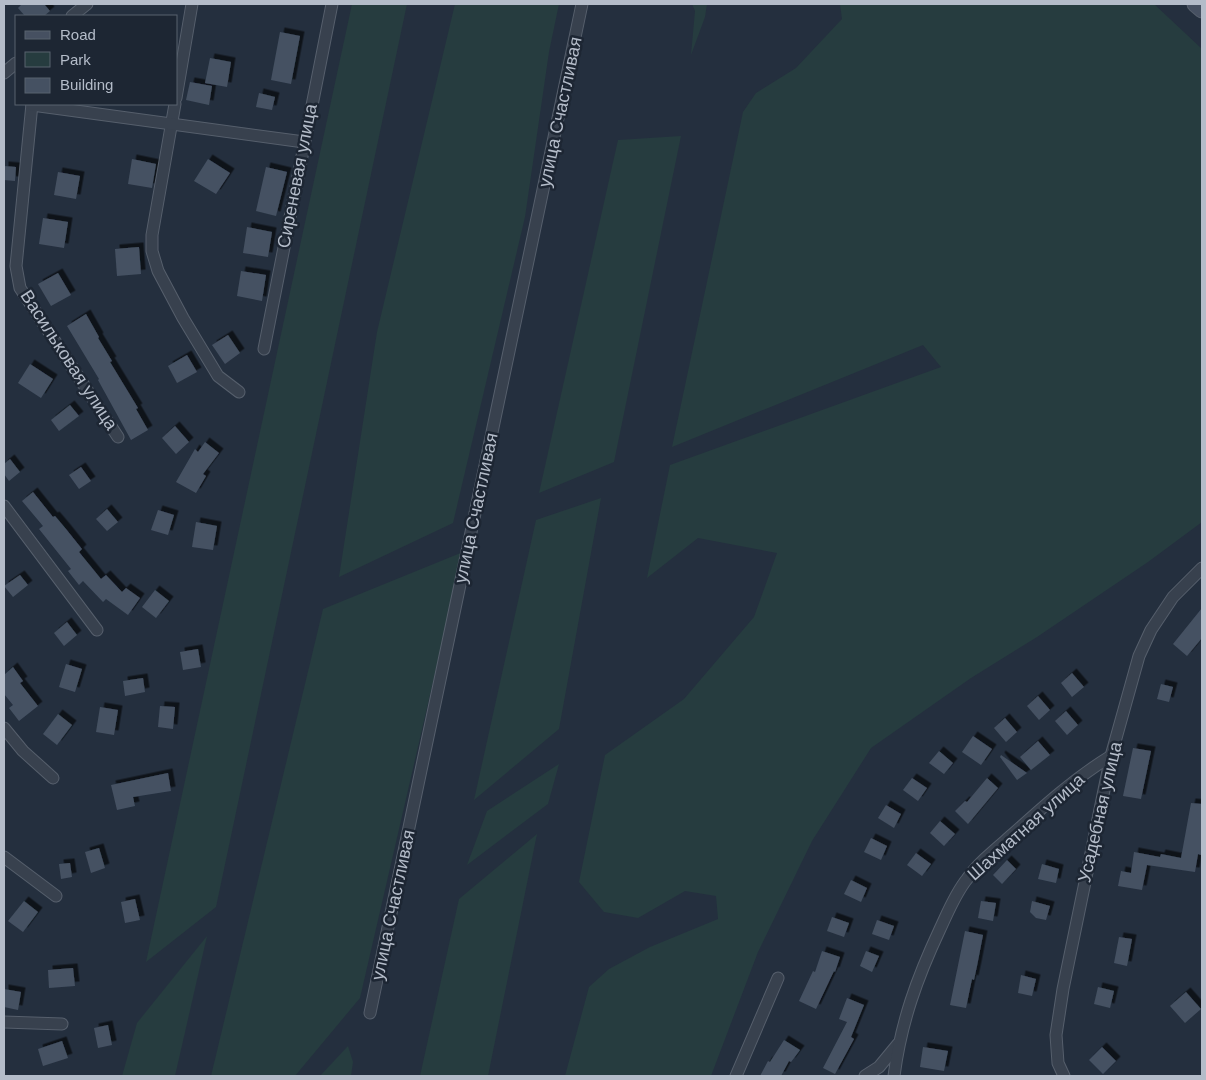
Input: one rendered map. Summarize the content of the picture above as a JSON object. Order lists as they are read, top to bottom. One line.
{"streets":{"street":["улица Счастливая","Сиреневая улица","Васильковая улица","Усадебная улица","Шахматная улица"]},"crossings":[["Усадебная улица","Шахматная улица"]],"legend":["Road","Park","Building"]}
